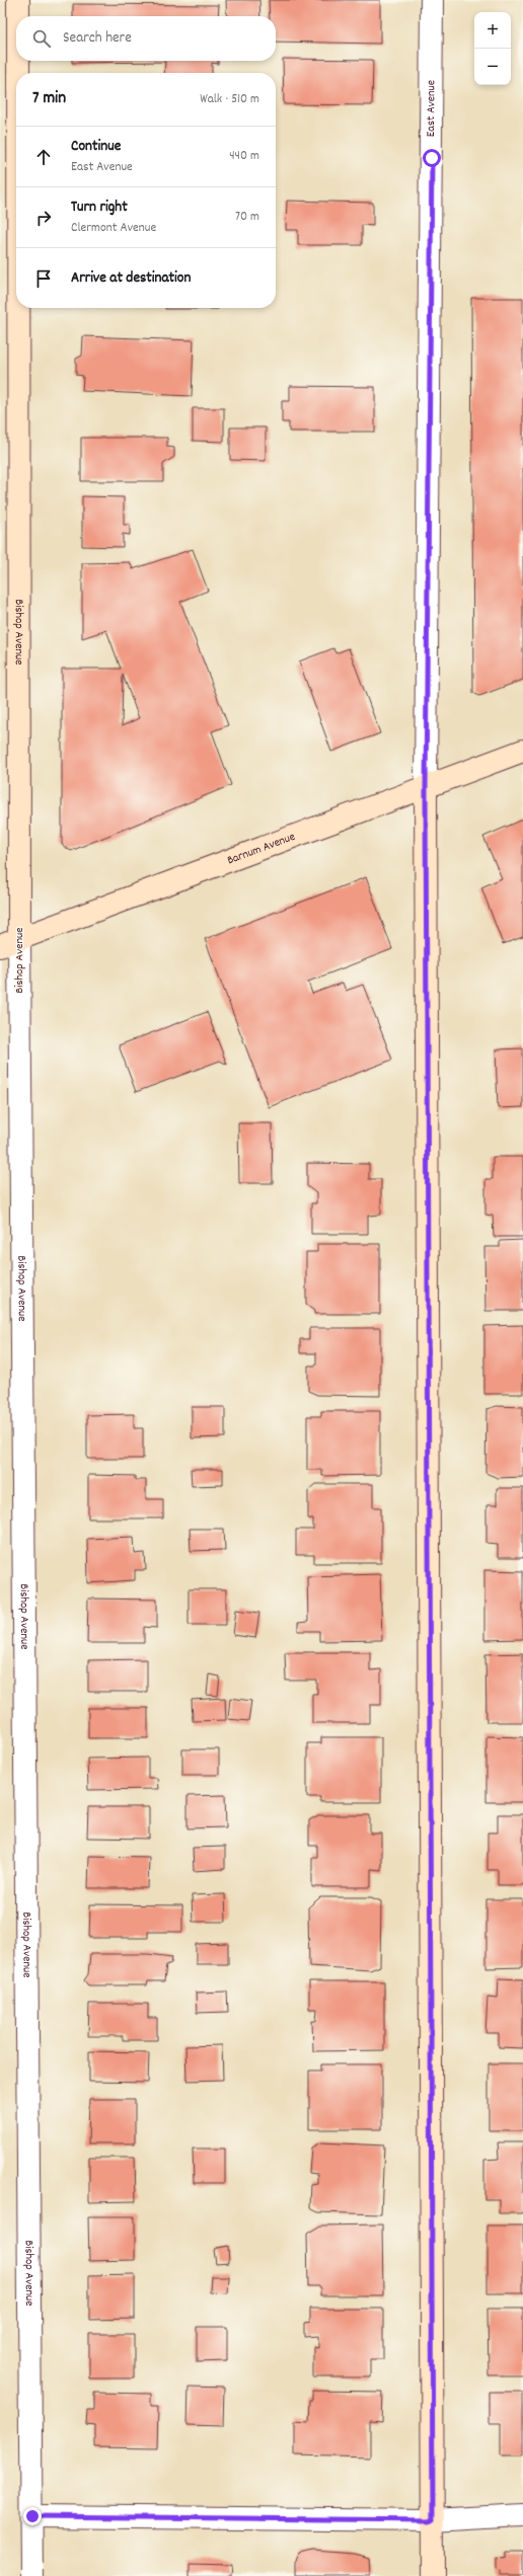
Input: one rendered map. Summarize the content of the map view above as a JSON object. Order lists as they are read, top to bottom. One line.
{"streets":{"street":["East Avenue","Bishop Avenue","Barnum Avenue"]},"crossings":[["East Avenue","Barnum Avenue"],["Bishop Avenue","Barnum Avenue"]],"page":{"map_buttons":["+","−"],"search":"Search here","heading":["7 min","Walk · 510 m"],"list":[["Continue","East Avenue","440 m"],["Turn right","Clermont Avenue","70 m"],"Arrive at destination"]}}
